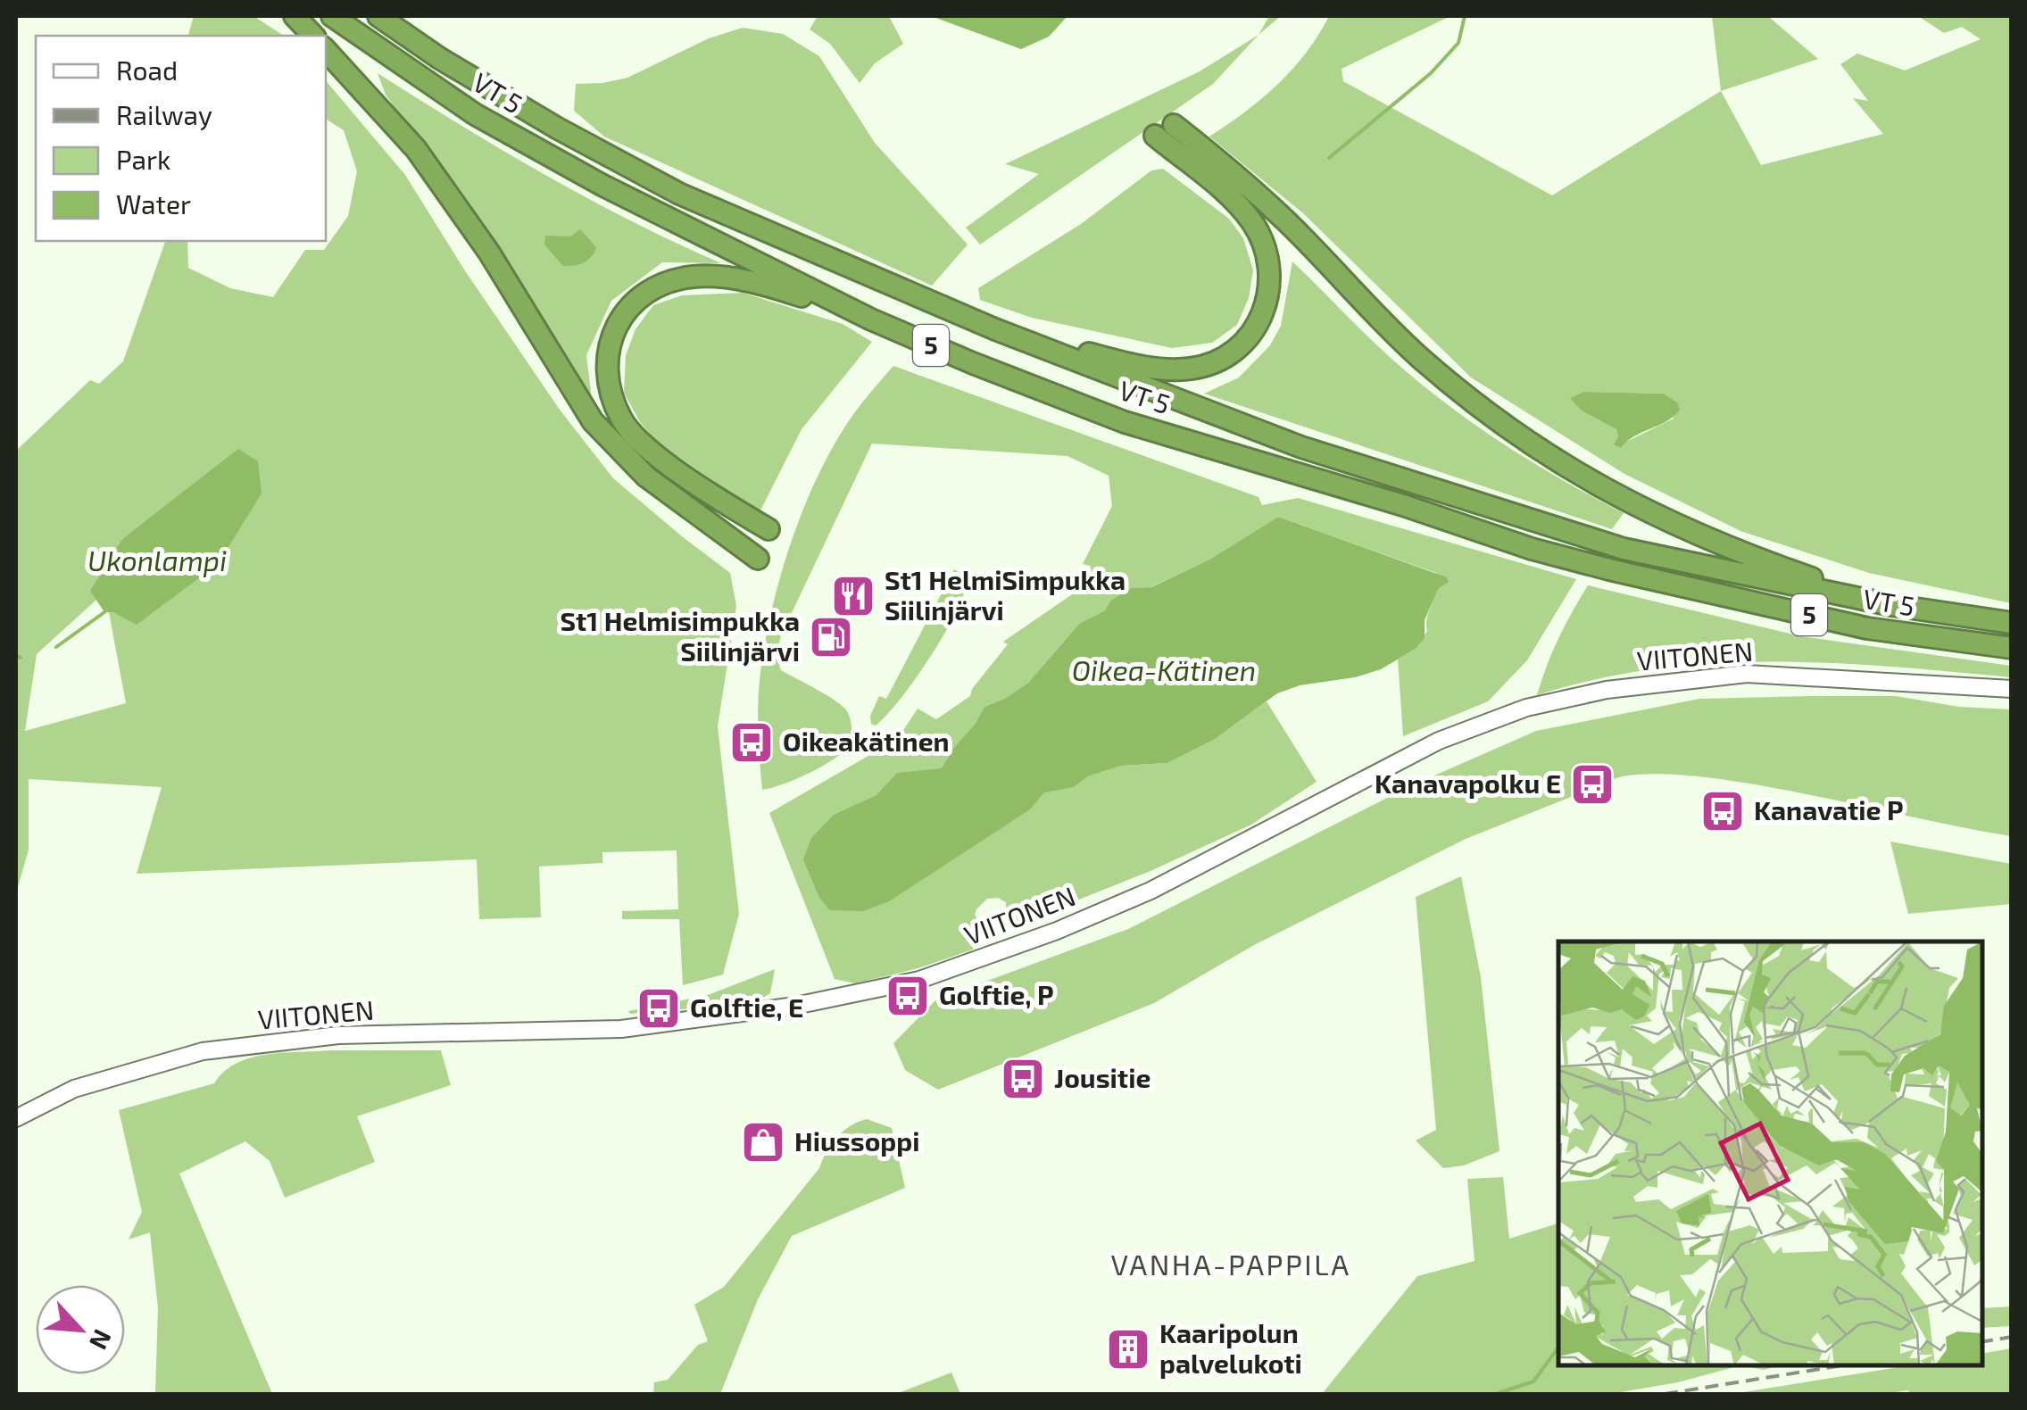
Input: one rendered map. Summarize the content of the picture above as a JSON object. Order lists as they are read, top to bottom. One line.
{"streets":{"highway":["VT 5","5"],"main road":["VIITONEN"]},"districts":["VANHA-PAPPILA"],"water":["Ukonlampi","Oikea-Kätinen"],"places":{"restaurant":["St1 HelmiSimpukka Siilinjärvi"],"fuel station":["St1 Helmisimpukka Siilinjärvi"],"bus stop":["Oikeakätinen","Kanavapolku E","Kanavatie P","Golftie, P","Golftie, E","Jousitie"],"shop":["Hiussoppi"],"building":["Kaaripolun palvelukoti"]},"legend":["Road","Railway","Park","Water"],"north":"bottom right"}
